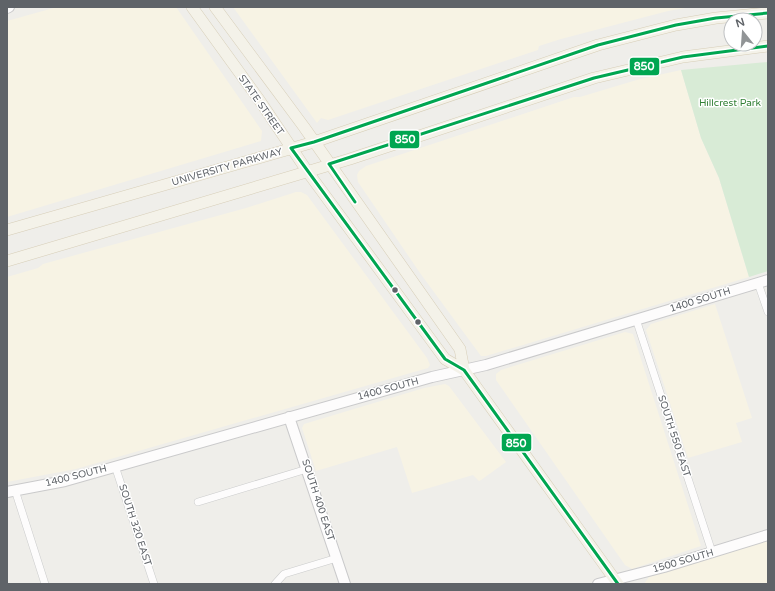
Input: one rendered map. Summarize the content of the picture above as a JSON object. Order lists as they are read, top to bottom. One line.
{"streets":{"main road":["STATE STREET","UNIVERSITY PARKWAY"],"street":["1400 SOUTH","SOUTH 550 EAST","SOUTH 400 EAST","SOUTH 320 EAST","1500 SOUTH"]},"crossings":[["STATE STREET","UNIVERSITY PARKWAY"],["STATE STREET","1400 SOUTH"],["STATE STREET","1500 SOUTH"],["1400 SOUTH","SOUTH 550 EAST"],["1400 SOUTH","SOUTH 400 EAST"],["1400 SOUTH","SOUTH 320 EAST"],["SOUTH 550 EAST","1500 SOUTH"]],"parks":["Hillcrest Park"],"lines":["transit line 850"],"north":"top"}
